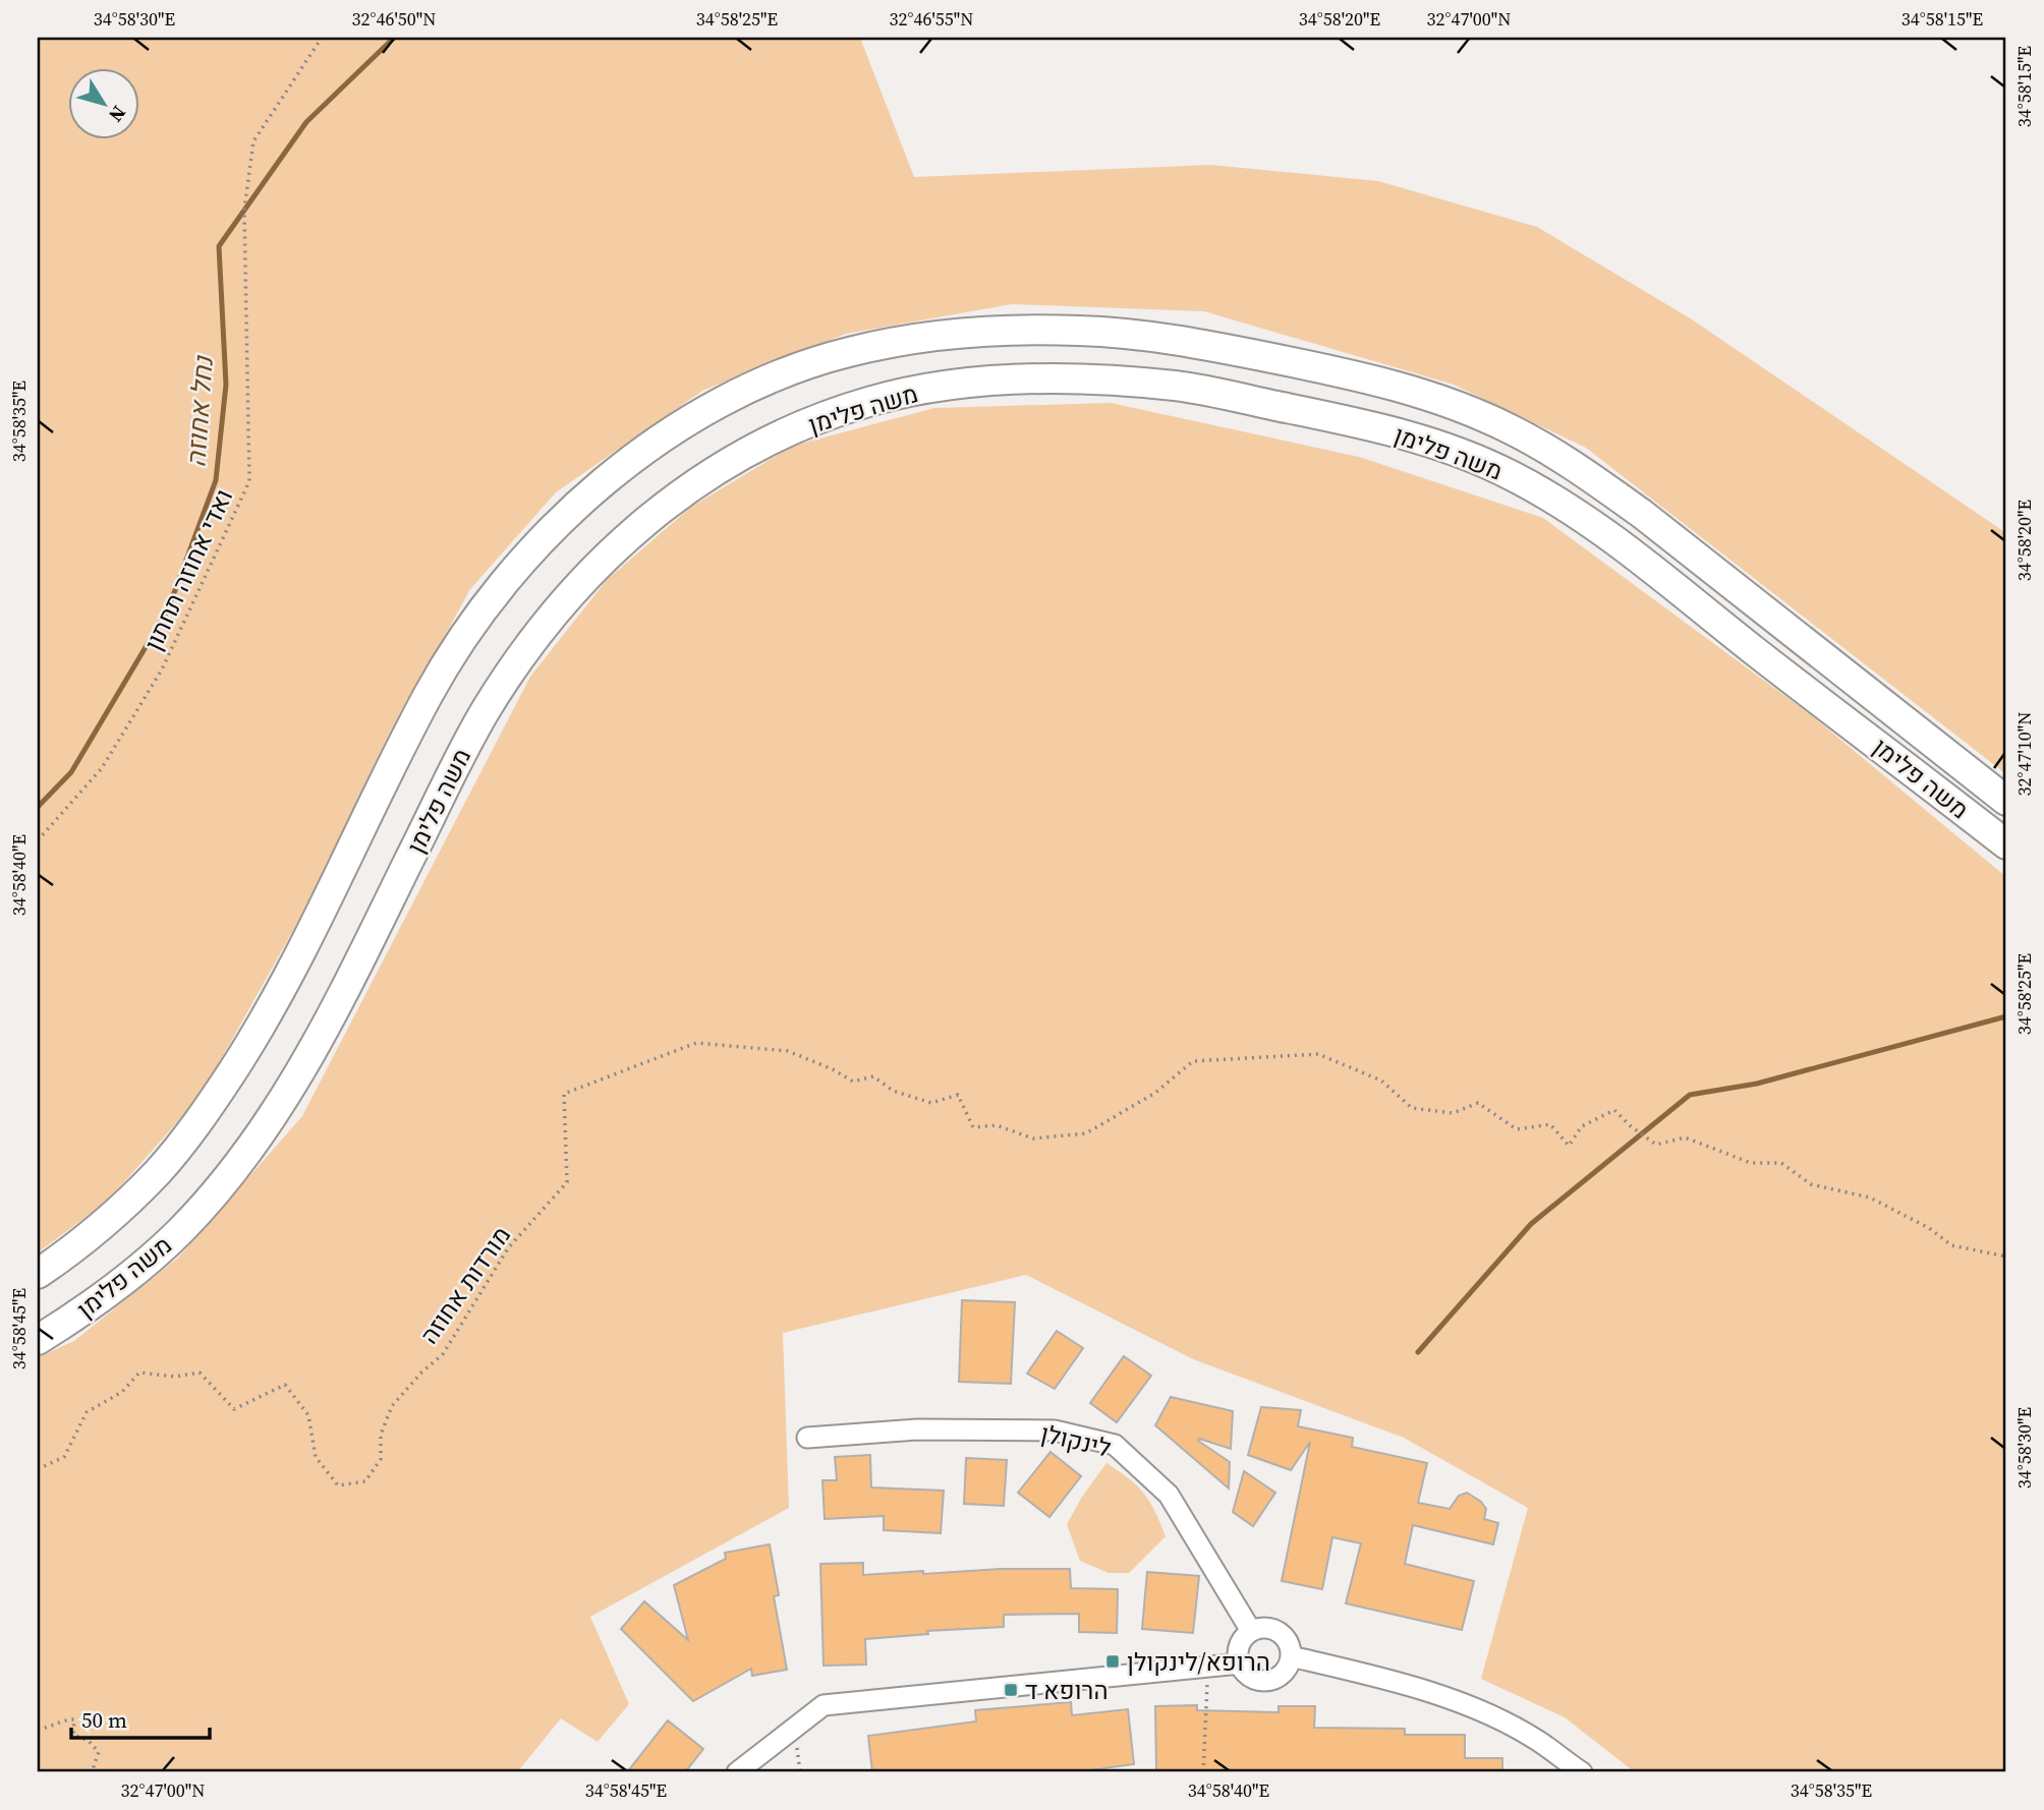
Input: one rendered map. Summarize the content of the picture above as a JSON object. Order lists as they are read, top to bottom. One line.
{"streets":{"main road":["משה פלימן"],"street":["לינקולן"],"path":["ואדי אחוזה תחתון","מורדות אחוזה"]},"water":["נחל אחוזה"],"places":{"transit":["הרופא/לינקולן","הרופא ד"]},"scale_bar":"50 m","north":"bottom right","coordinates":["34°58'30\"E","32°46'50\"N","34°58'25\"E","32°46'55\"N","34°58'20\"E","32°47'00\"N","34°58'15\"E","34°58'35\"E","32°47'10\"N","34°58'40\"E","34°58'45\"E"]}
